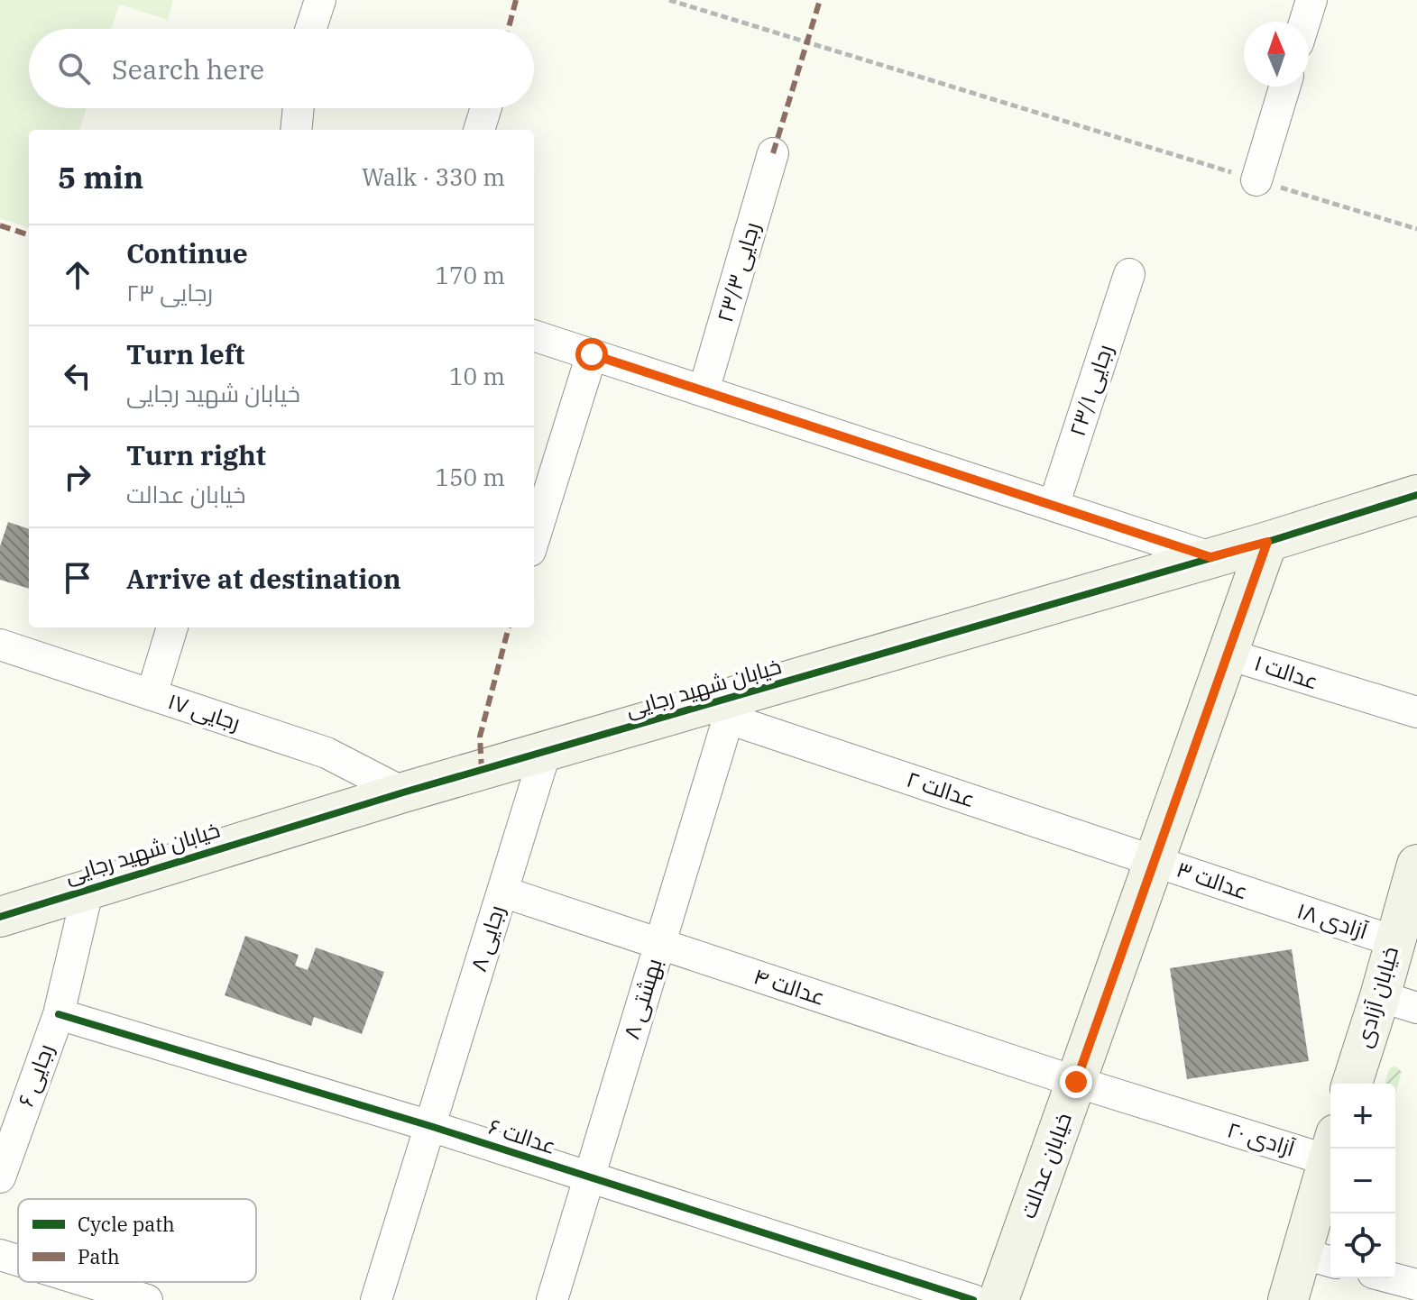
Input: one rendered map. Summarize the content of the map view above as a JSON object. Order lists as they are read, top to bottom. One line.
{"streets":{"street":["رجایی ۲۳/۳","رجایی ۲۳/۱","عدالت ۱","خیابان شهید رجایی","رجایی ۱۷","عدالت ۲","عدالت ۳","آزادی ۱۸","رجایی ۸","عدالت ۴","خیابان آزادی","بهشتی ۸","رجایی ۶","عدالت ۶","آزادی ۲۰","خیابان عدالت"]},"crossings":[["عدالت ۱","خیابان عدالت"],["خیابان شهید رجایی","رجایی ۱۷"],["خیابان شهید رجایی","عدالت ۲"],["خیابان شهید رجایی","رجایی ۸"],["خیابان شهید رجایی","بهشتی ۸"],["خیابان شهید رجایی","رجایی ۶"],["خیابان شهید رجایی","خیابان عدالت"],["عدالت ۲","عدالت ۳"],["عدالت ۲","بهشتی ۸"],["عدالت ۲","خیابان عدالت"],["عدالت ۳","آزادی ۱۸"],["عدالت ۳","خیابان عدالت"],["آزادی ۱۸","خیابان آزادی"],["رجایی ۸","عدالت ۴"],["رجایی ۸","عدالت ۶"],["عدالت ۴","بهشتی ۸"],["عدالت ۴","آزادی ۲۰"],["عدالت ۴","خیابان عدالت"],["بهشتی ۸","عدالت ۶"],["رجایی ۶","عدالت ۶"]],"legend":["Cycle path","Path"],"north":"top","page":{"search":"Search here","heading":["5 min","Walk · 330 m"],"list":[["Continue","رجایی ۲۳","170 m"],["Turn left","خیابان شهید رجایی","10 m"],["Turn right","خیابان عدالت","150 m"],"Arrive at destination"],"map_buttons":["+","−"]}}
